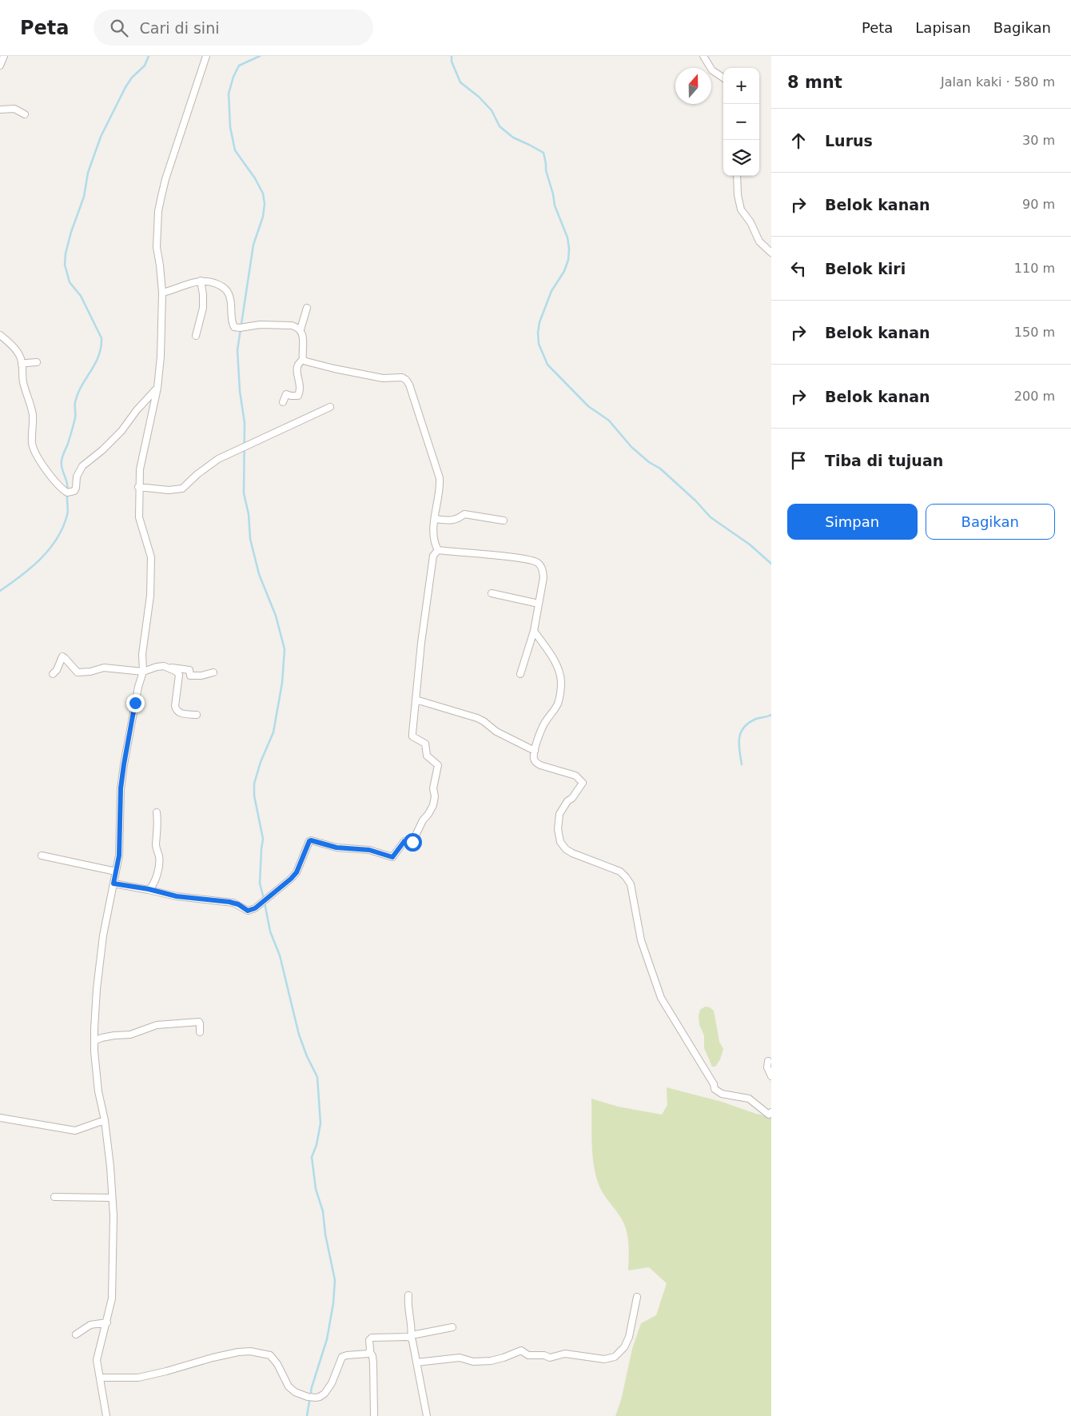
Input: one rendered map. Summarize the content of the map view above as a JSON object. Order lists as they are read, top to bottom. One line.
{"north":"top","page":{"header":"Peta","search":"Cari di sini","nav":["Peta","Lapisan","Bagikan"],"heading":["8 mnt","Jalan kaki · 580 m"],"map_buttons":["+","−"],"list":[["Lurus","30 m"],["Belok kanan","90 m"],["Belok kiri","110 m"],["Belok kanan","150 m"],["Belok kanan","200 m"],"Tiba di tujuan"],"buttons":["Simpan","Bagikan"]}}
